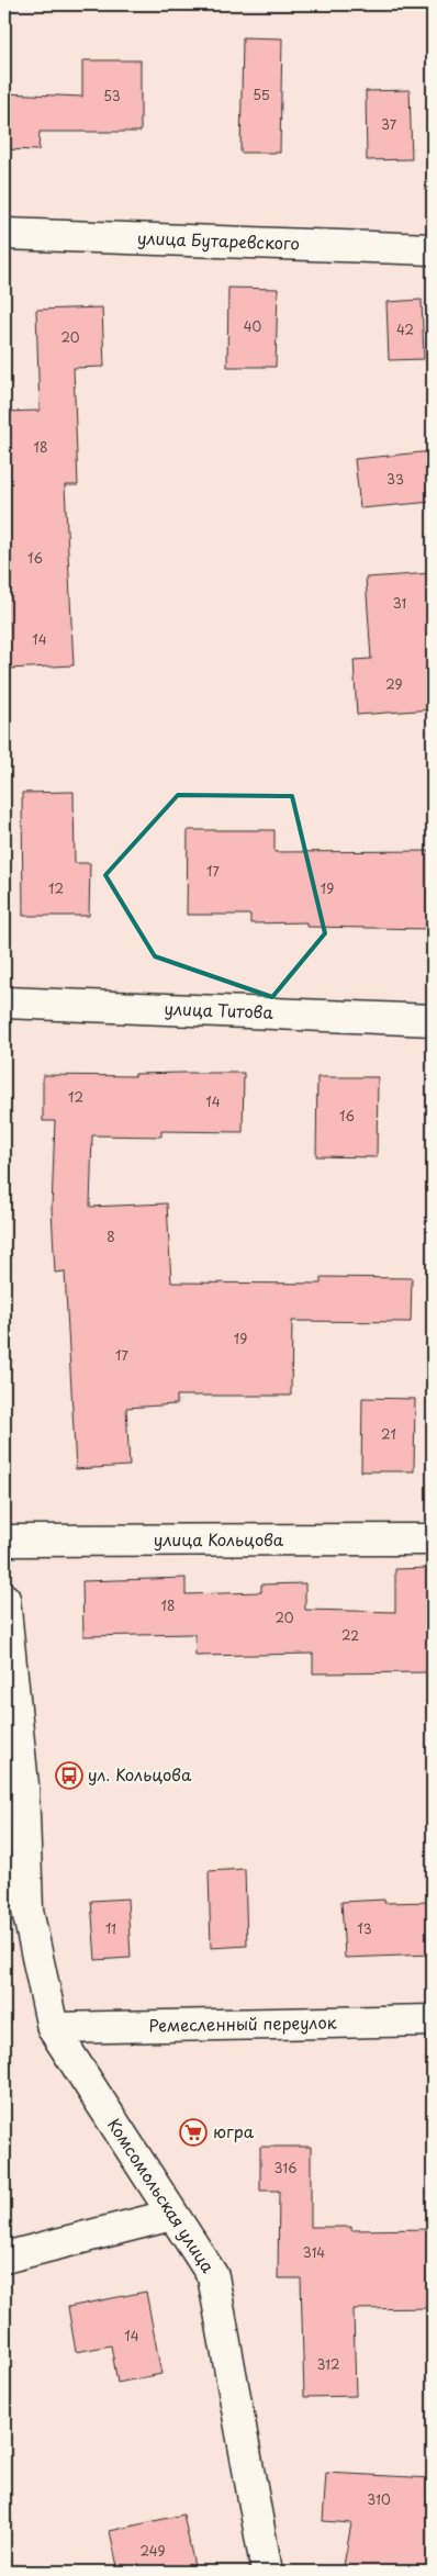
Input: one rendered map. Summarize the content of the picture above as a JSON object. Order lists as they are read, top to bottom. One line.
{"streets":{"street":["улица Бутаревского","улица Титова","улица Кольцова","Ремесленный переулок","Комсомольская улица"]},"crossings":[["Ремесленный переулок","Комсомольская улица"]],"places":{"bus stop":["ул. Кольцова"],"supermarket":["югра"]},"house_numbers":["55","53","37","40","42","20","18","33","16","31","14","29","17","12","19","12","14","16","8","19","17","21","18","20","22","11","13","316","314","14","312","310","249"]}
